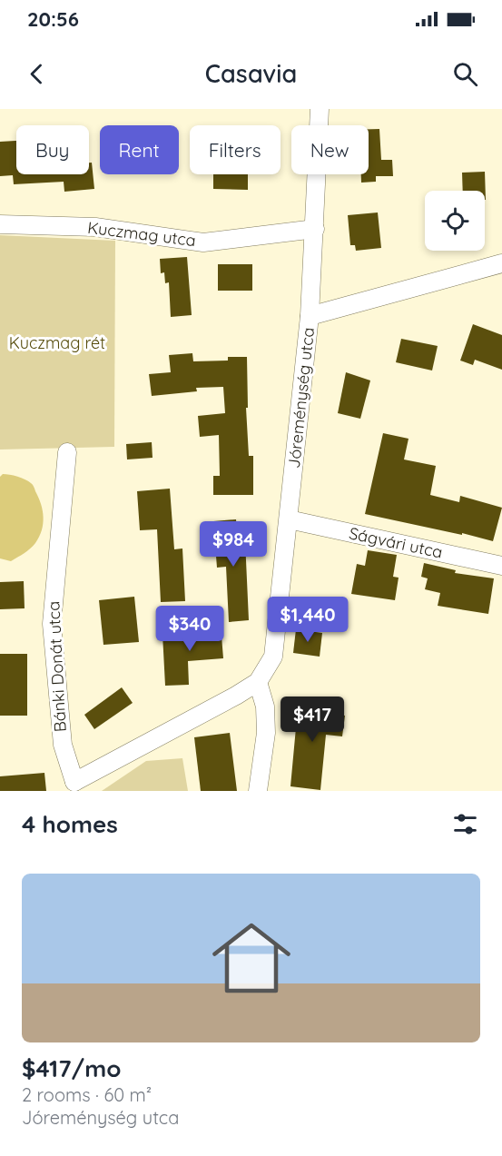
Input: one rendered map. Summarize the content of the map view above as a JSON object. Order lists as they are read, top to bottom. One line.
{"streets":{"street":["Kuczmag utca","Jóreménység utca","Ságvári utca","Bánki Donát utca"]},"crossings":[["Kuczmag utca","Jóreménység utca"],["Jóreménység utca","Ságvári utca"],["Jóreménység utca","Bánki Donát utca"]],"parks":["Kuczmag rét"],"page":{"status":"20:56","header":"Casavia","chip":["Buy","Rent","Filters","New"],"price":["$984","$1,440","$340","$417"],"heading":"4 homes","list":[{"name":"$417/mo","note":"2 rooms · 60 m² · Jóreménység utca"}]}}
